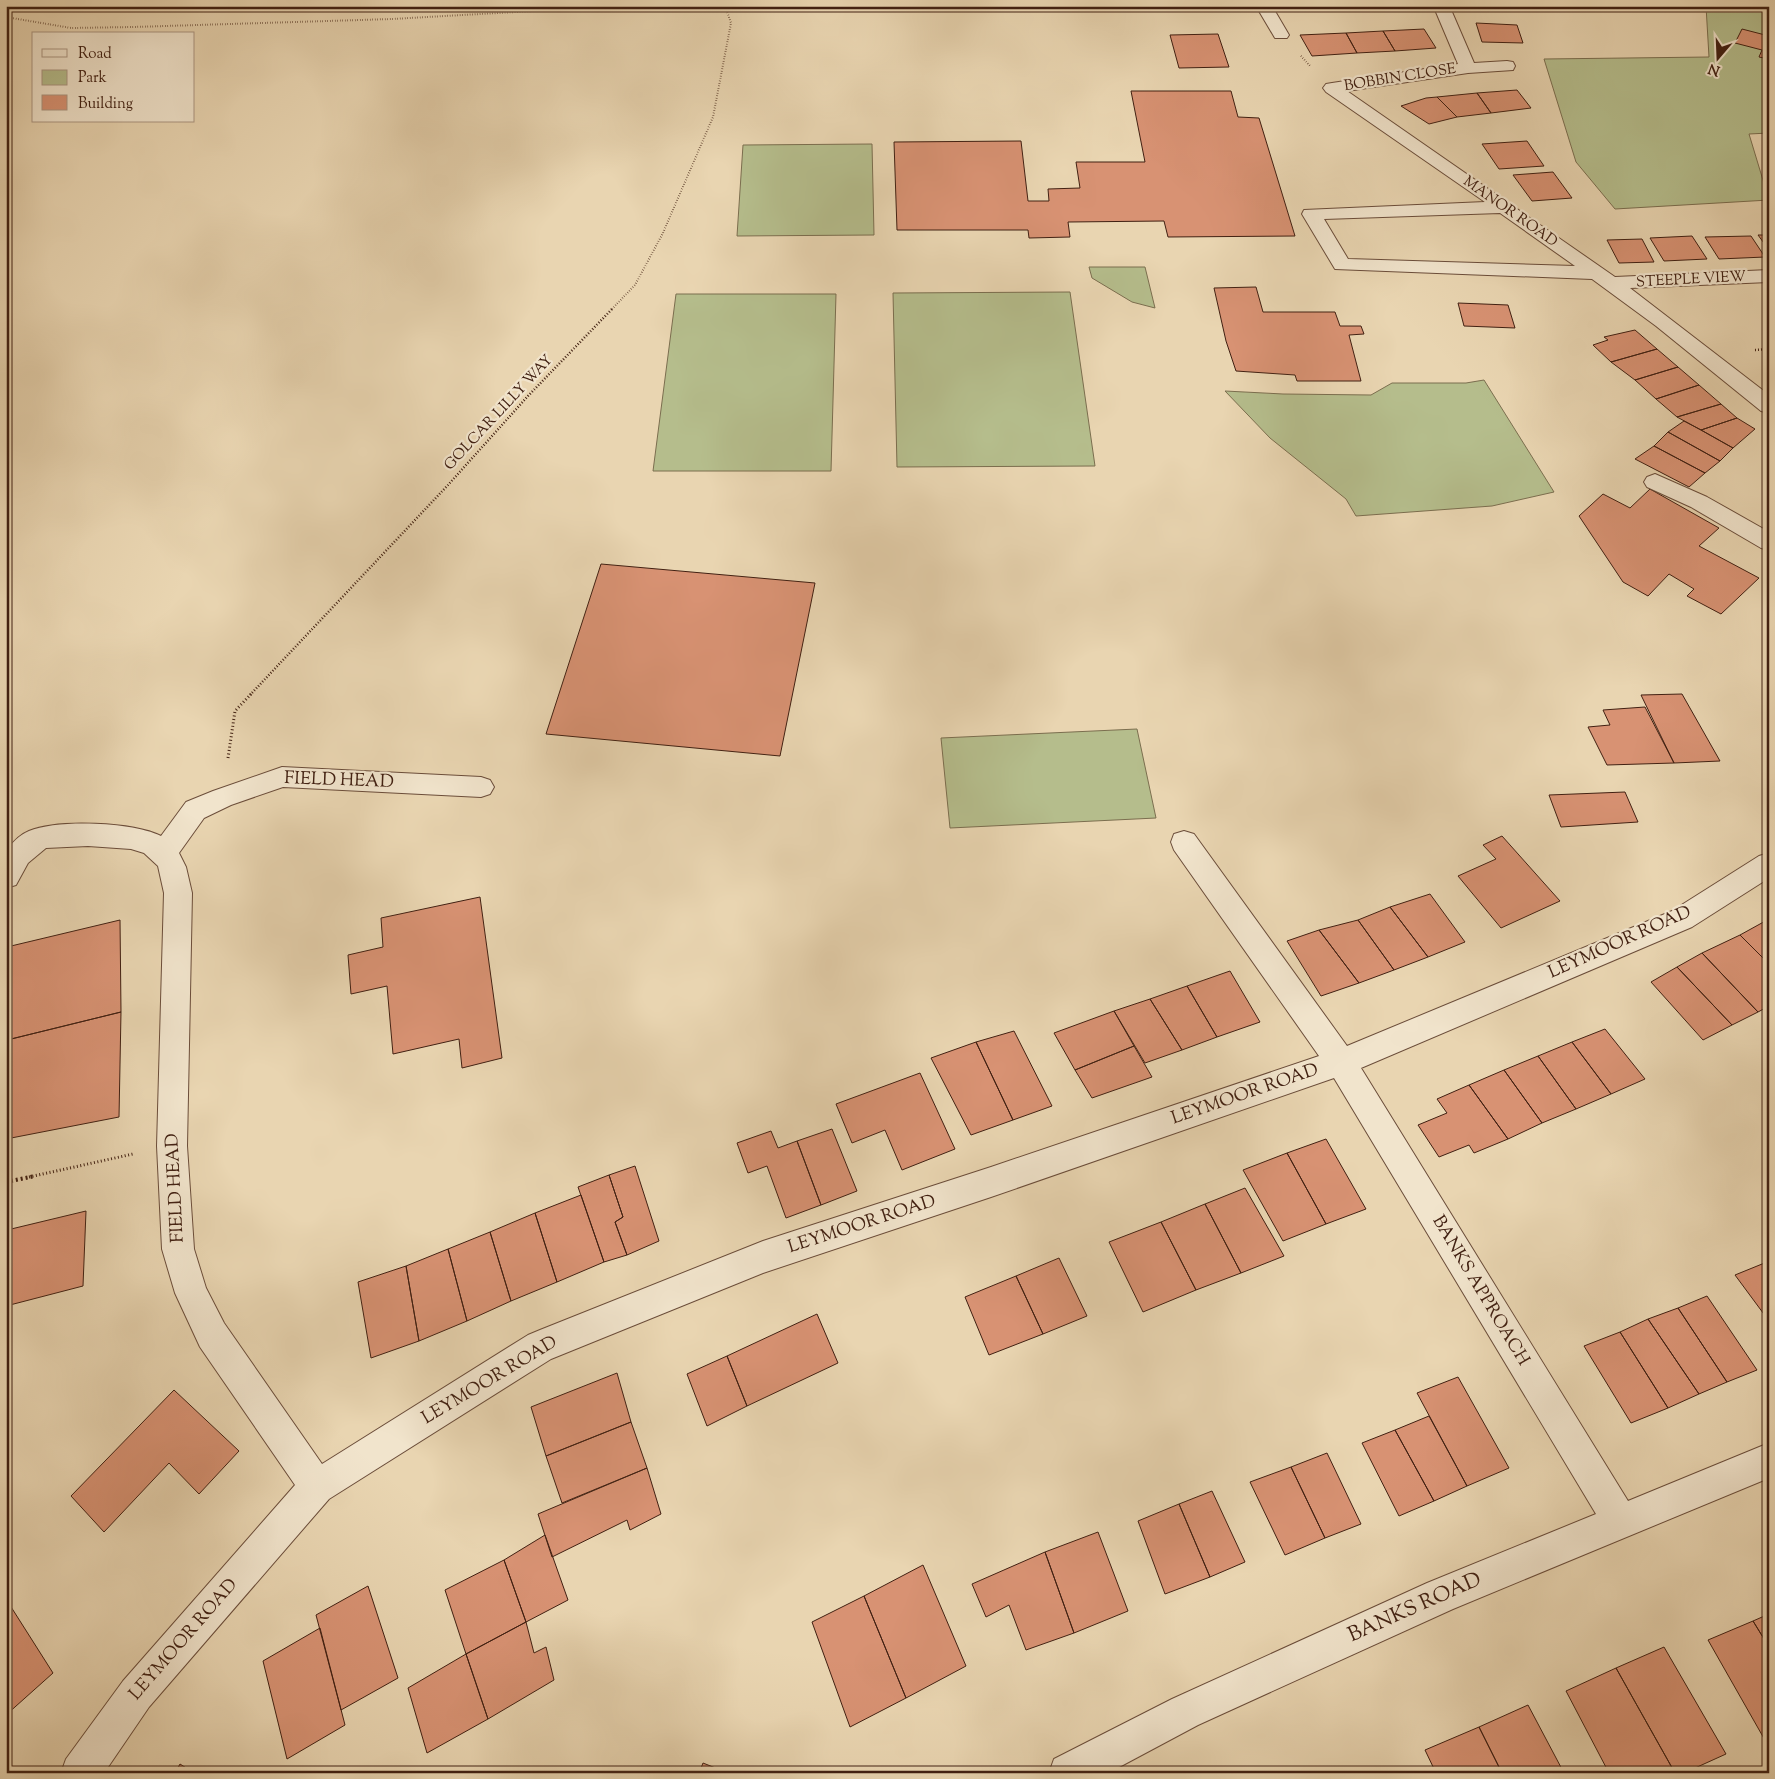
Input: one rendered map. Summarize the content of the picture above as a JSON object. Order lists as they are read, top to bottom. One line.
{"streets":{"street":["BOBBIN CLOSE","MANOR ROAD","STEEPLE VIEW","FIELD HEAD","LEYMOOR ROAD","BANKS APPROACH","BANKS ROAD"],"path":["GOLCAR LILLY WAY"]},"crossings":[["BOBBIN CLOSE","MANOR ROAD"],["MANOR ROAD","STEEPLE VIEW"],["GOLCAR LILLY WAY","FIELD HEAD"],["FIELD HEAD","LEYMOOR ROAD"],["LEYMOOR ROAD","BANKS APPROACH"],["BANKS APPROACH","BANKS ROAD"]],"legend":["Road","Park","Building"],"north":"bottom"}
